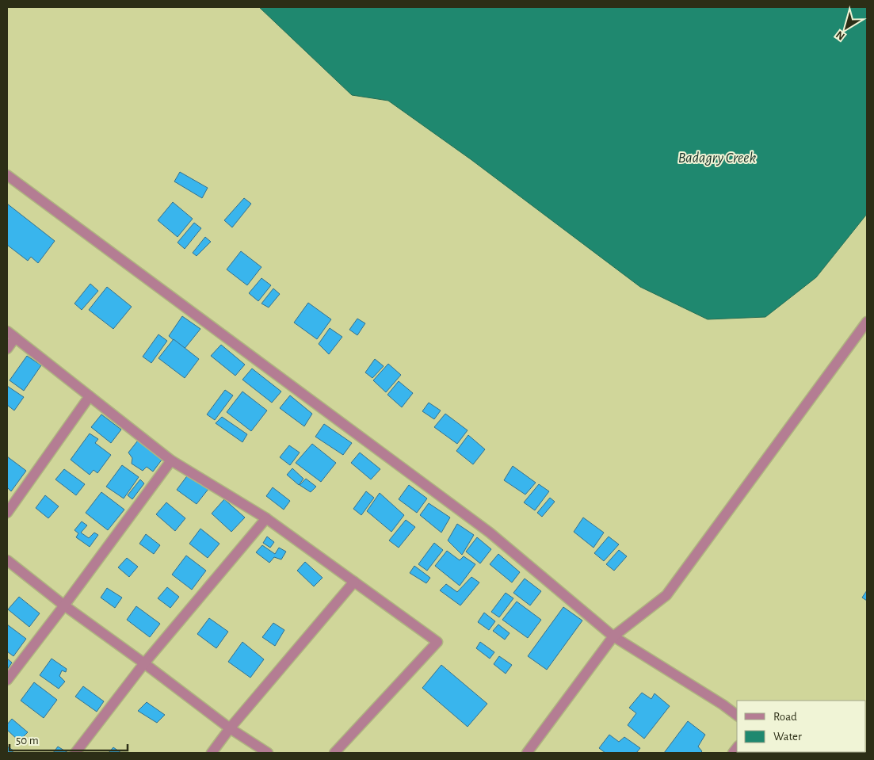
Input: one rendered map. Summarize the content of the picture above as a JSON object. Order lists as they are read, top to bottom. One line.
{"water":["Badagry Creek"],"legend":["Road","Water"],"scale_bar":"50 m","north":"bottom left"}
